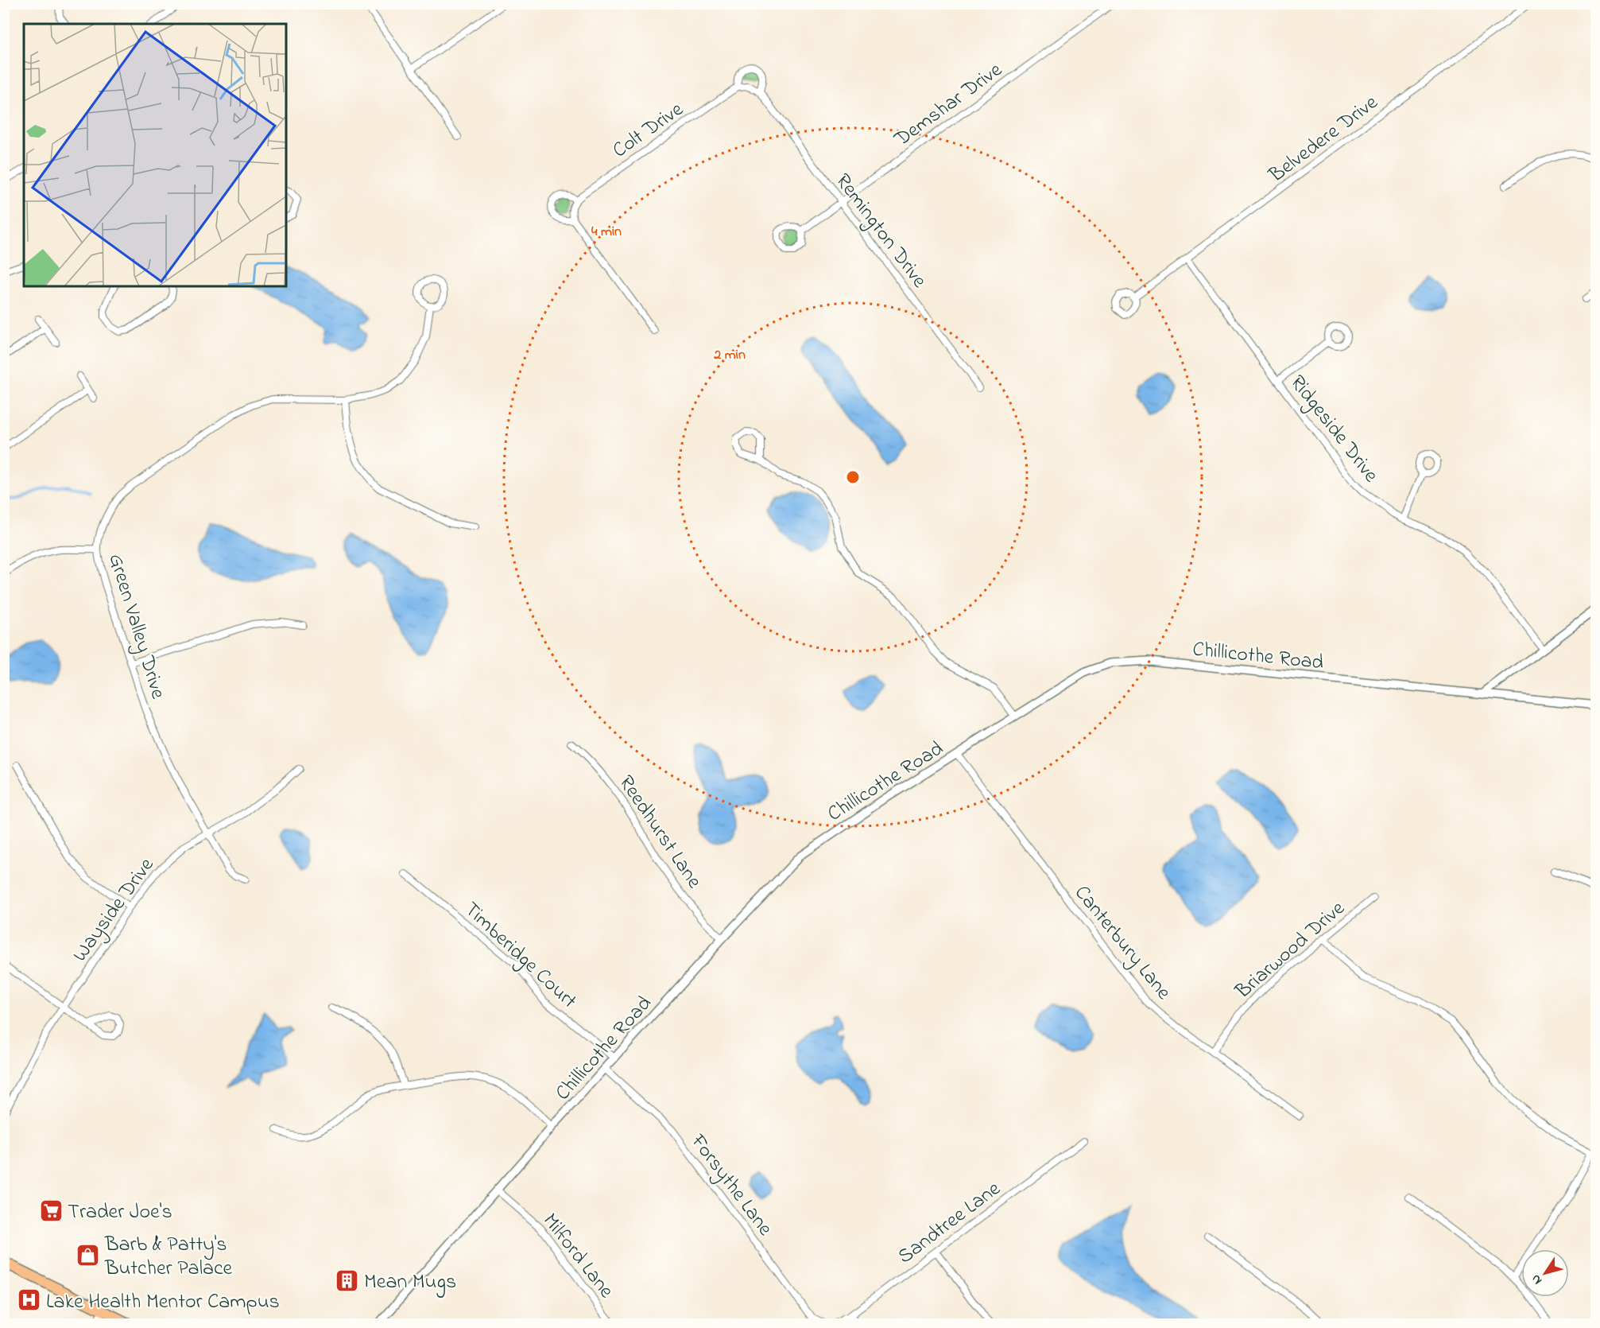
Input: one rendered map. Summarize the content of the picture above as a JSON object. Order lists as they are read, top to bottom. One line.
{"streets":{"street":["Demshar Drive","Colt Drive","Belvedere Drive","Remington Drive","Ridgeside Drive","Green Valley Drive","Chillicothe Road","Reedhurst Lane","Wayside Drive","Canterbury Lane","Briarwood Drive","Timberidge Court","Forsythe Lane","Sandtree Lane","Milford Lane"]},"crossings":[["Demshar Drive","Remington Drive"],["Belvedere Drive","Ridgeside Drive"],["Green Valley Drive","Wayside Drive"],["Chillicothe Road","Reedhurst Lane"],["Chillicothe Road","Canterbury Lane"],["Chillicothe Road","Timberidge Court"],["Chillicothe Road","Forsythe Lane"],["Chillicothe Road","Milford Lane"],["Canterbury Lane","Briarwood Drive"],["Forsythe Lane","Sandtree Lane"]],"places":{"supermarket":["Trader Joe's"],"shop":["Barb & Patty's Butcher Palace"],"building":["Mean Mugs"],"hospital":["Lake Health Mentor Campus"]},"north":"bottom left","rings":["4 min","2 min"]}
